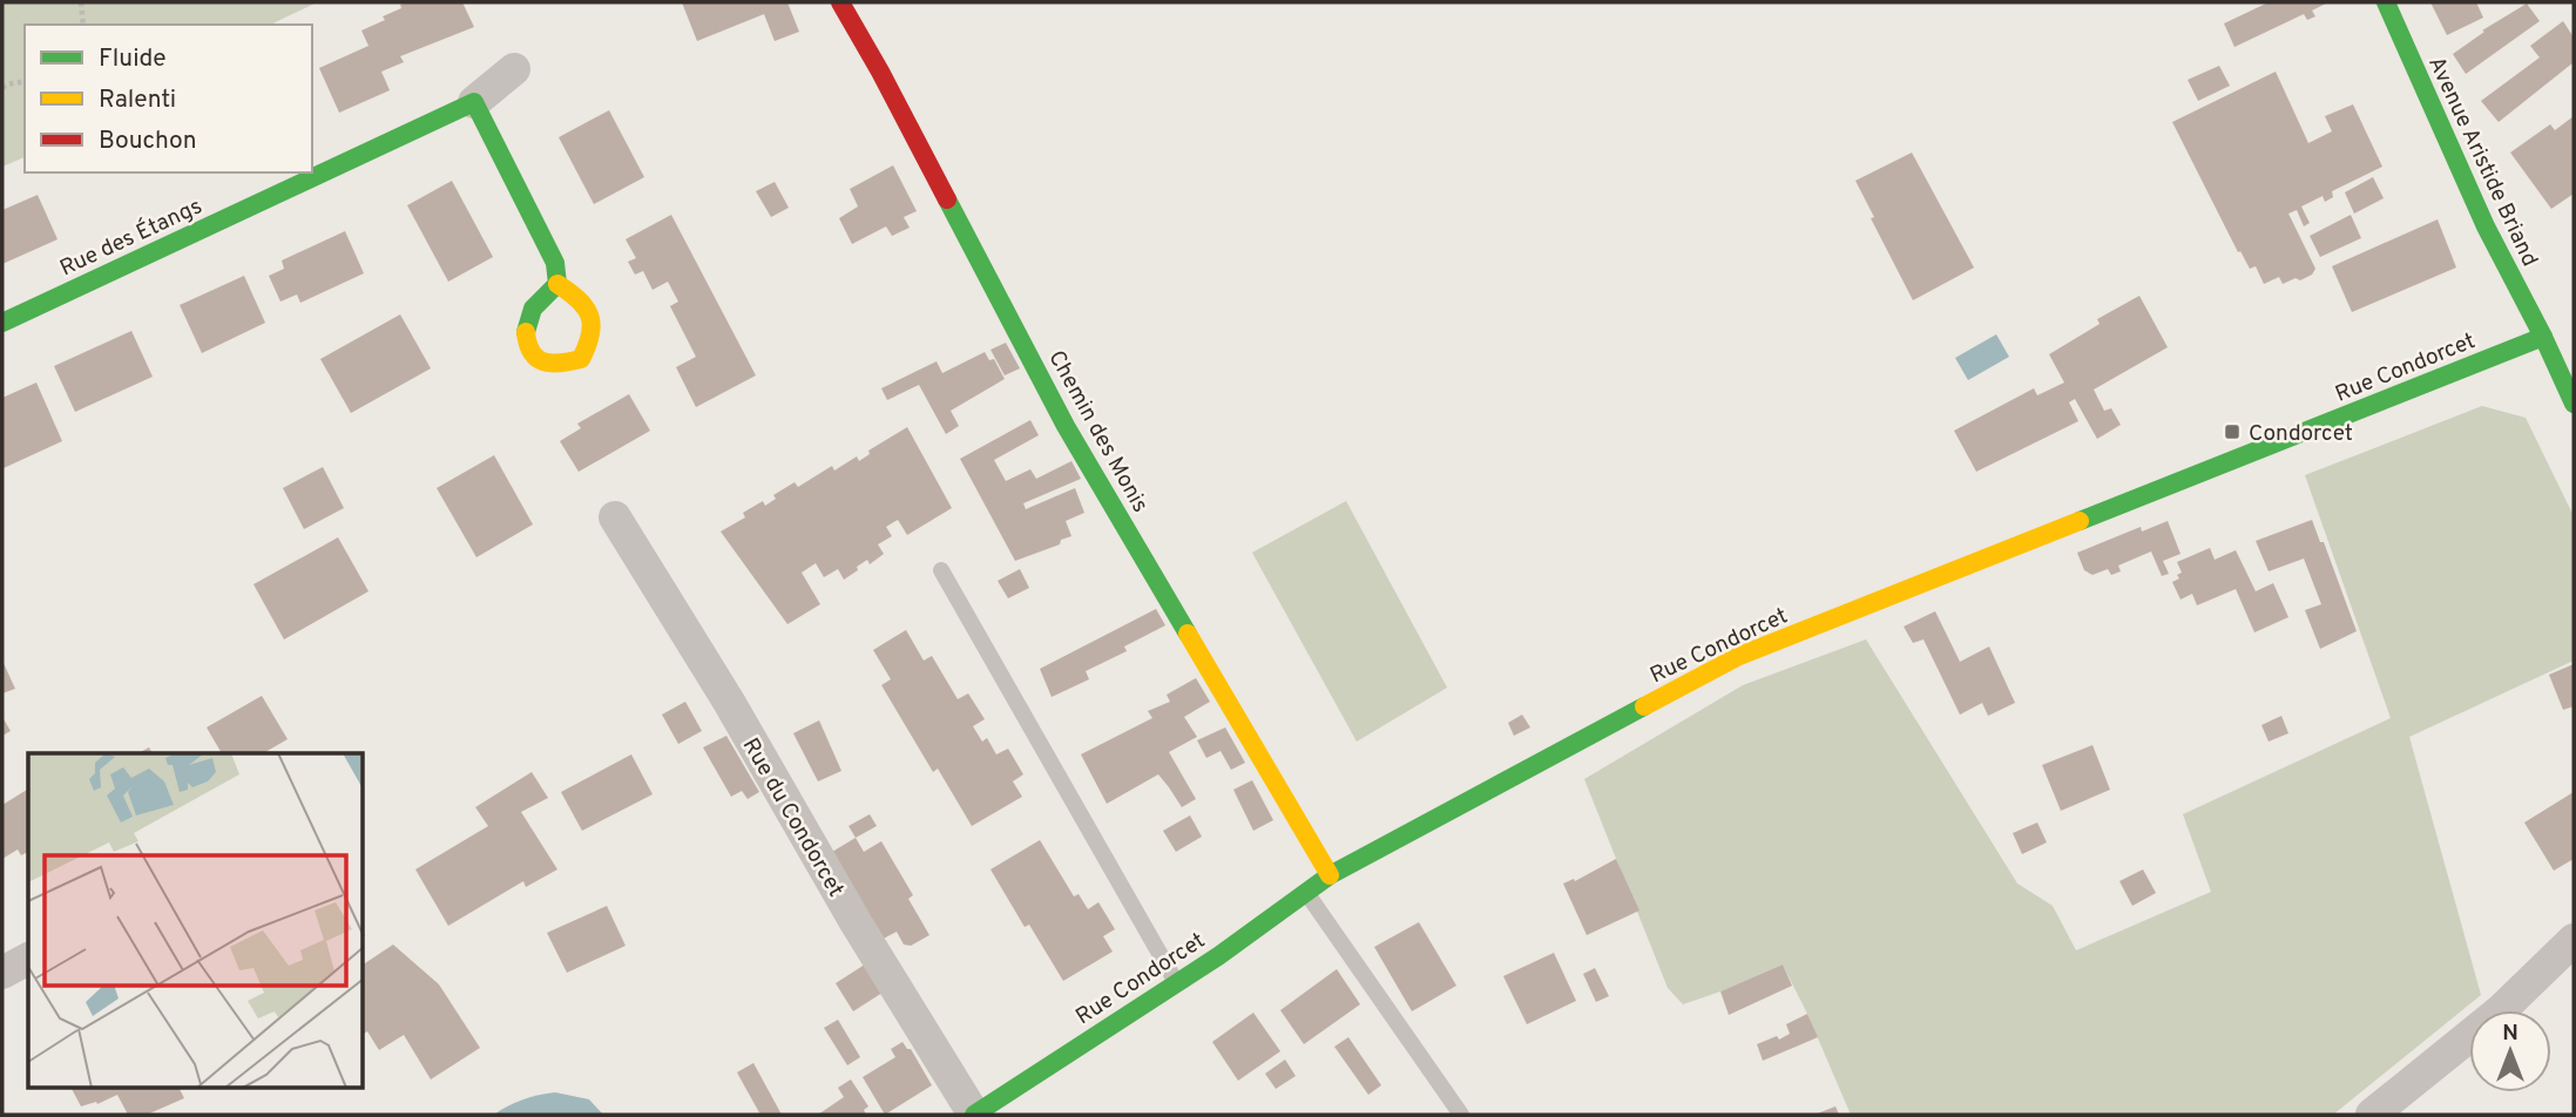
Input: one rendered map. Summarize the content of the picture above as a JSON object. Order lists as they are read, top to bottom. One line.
{"streets":{"street":["Avenue Aristide Briand","Rue des Étangs","Rue Condorcet","Chemin des Monis","Rue du Condorcet"]},"crossings":[["Avenue Aristide Briand","Rue Condorcet"],["Rue Condorcet","Chemin des Monis"],["Rue Condorcet","Rue du Condorcet"]],"places":{"transit":["Condorcet"]},"legend":["Fluide","Ralenti","Bouchon"],"north":"top"}
